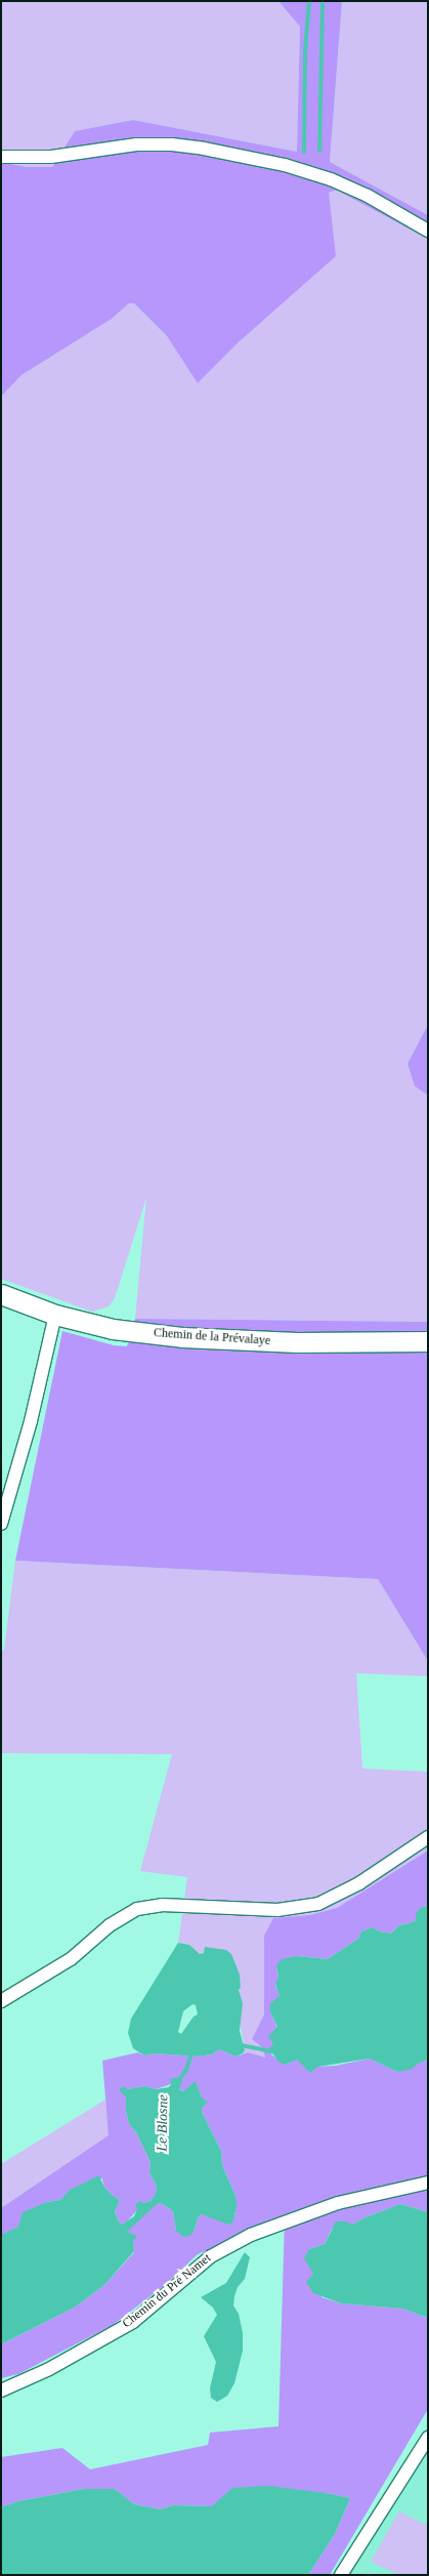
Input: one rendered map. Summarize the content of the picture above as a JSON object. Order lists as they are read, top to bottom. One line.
{"streets":{"street":["Chemin de la Prévalaye","Chemin du Pré Namet"]},"water":["Le Blosne"]}
